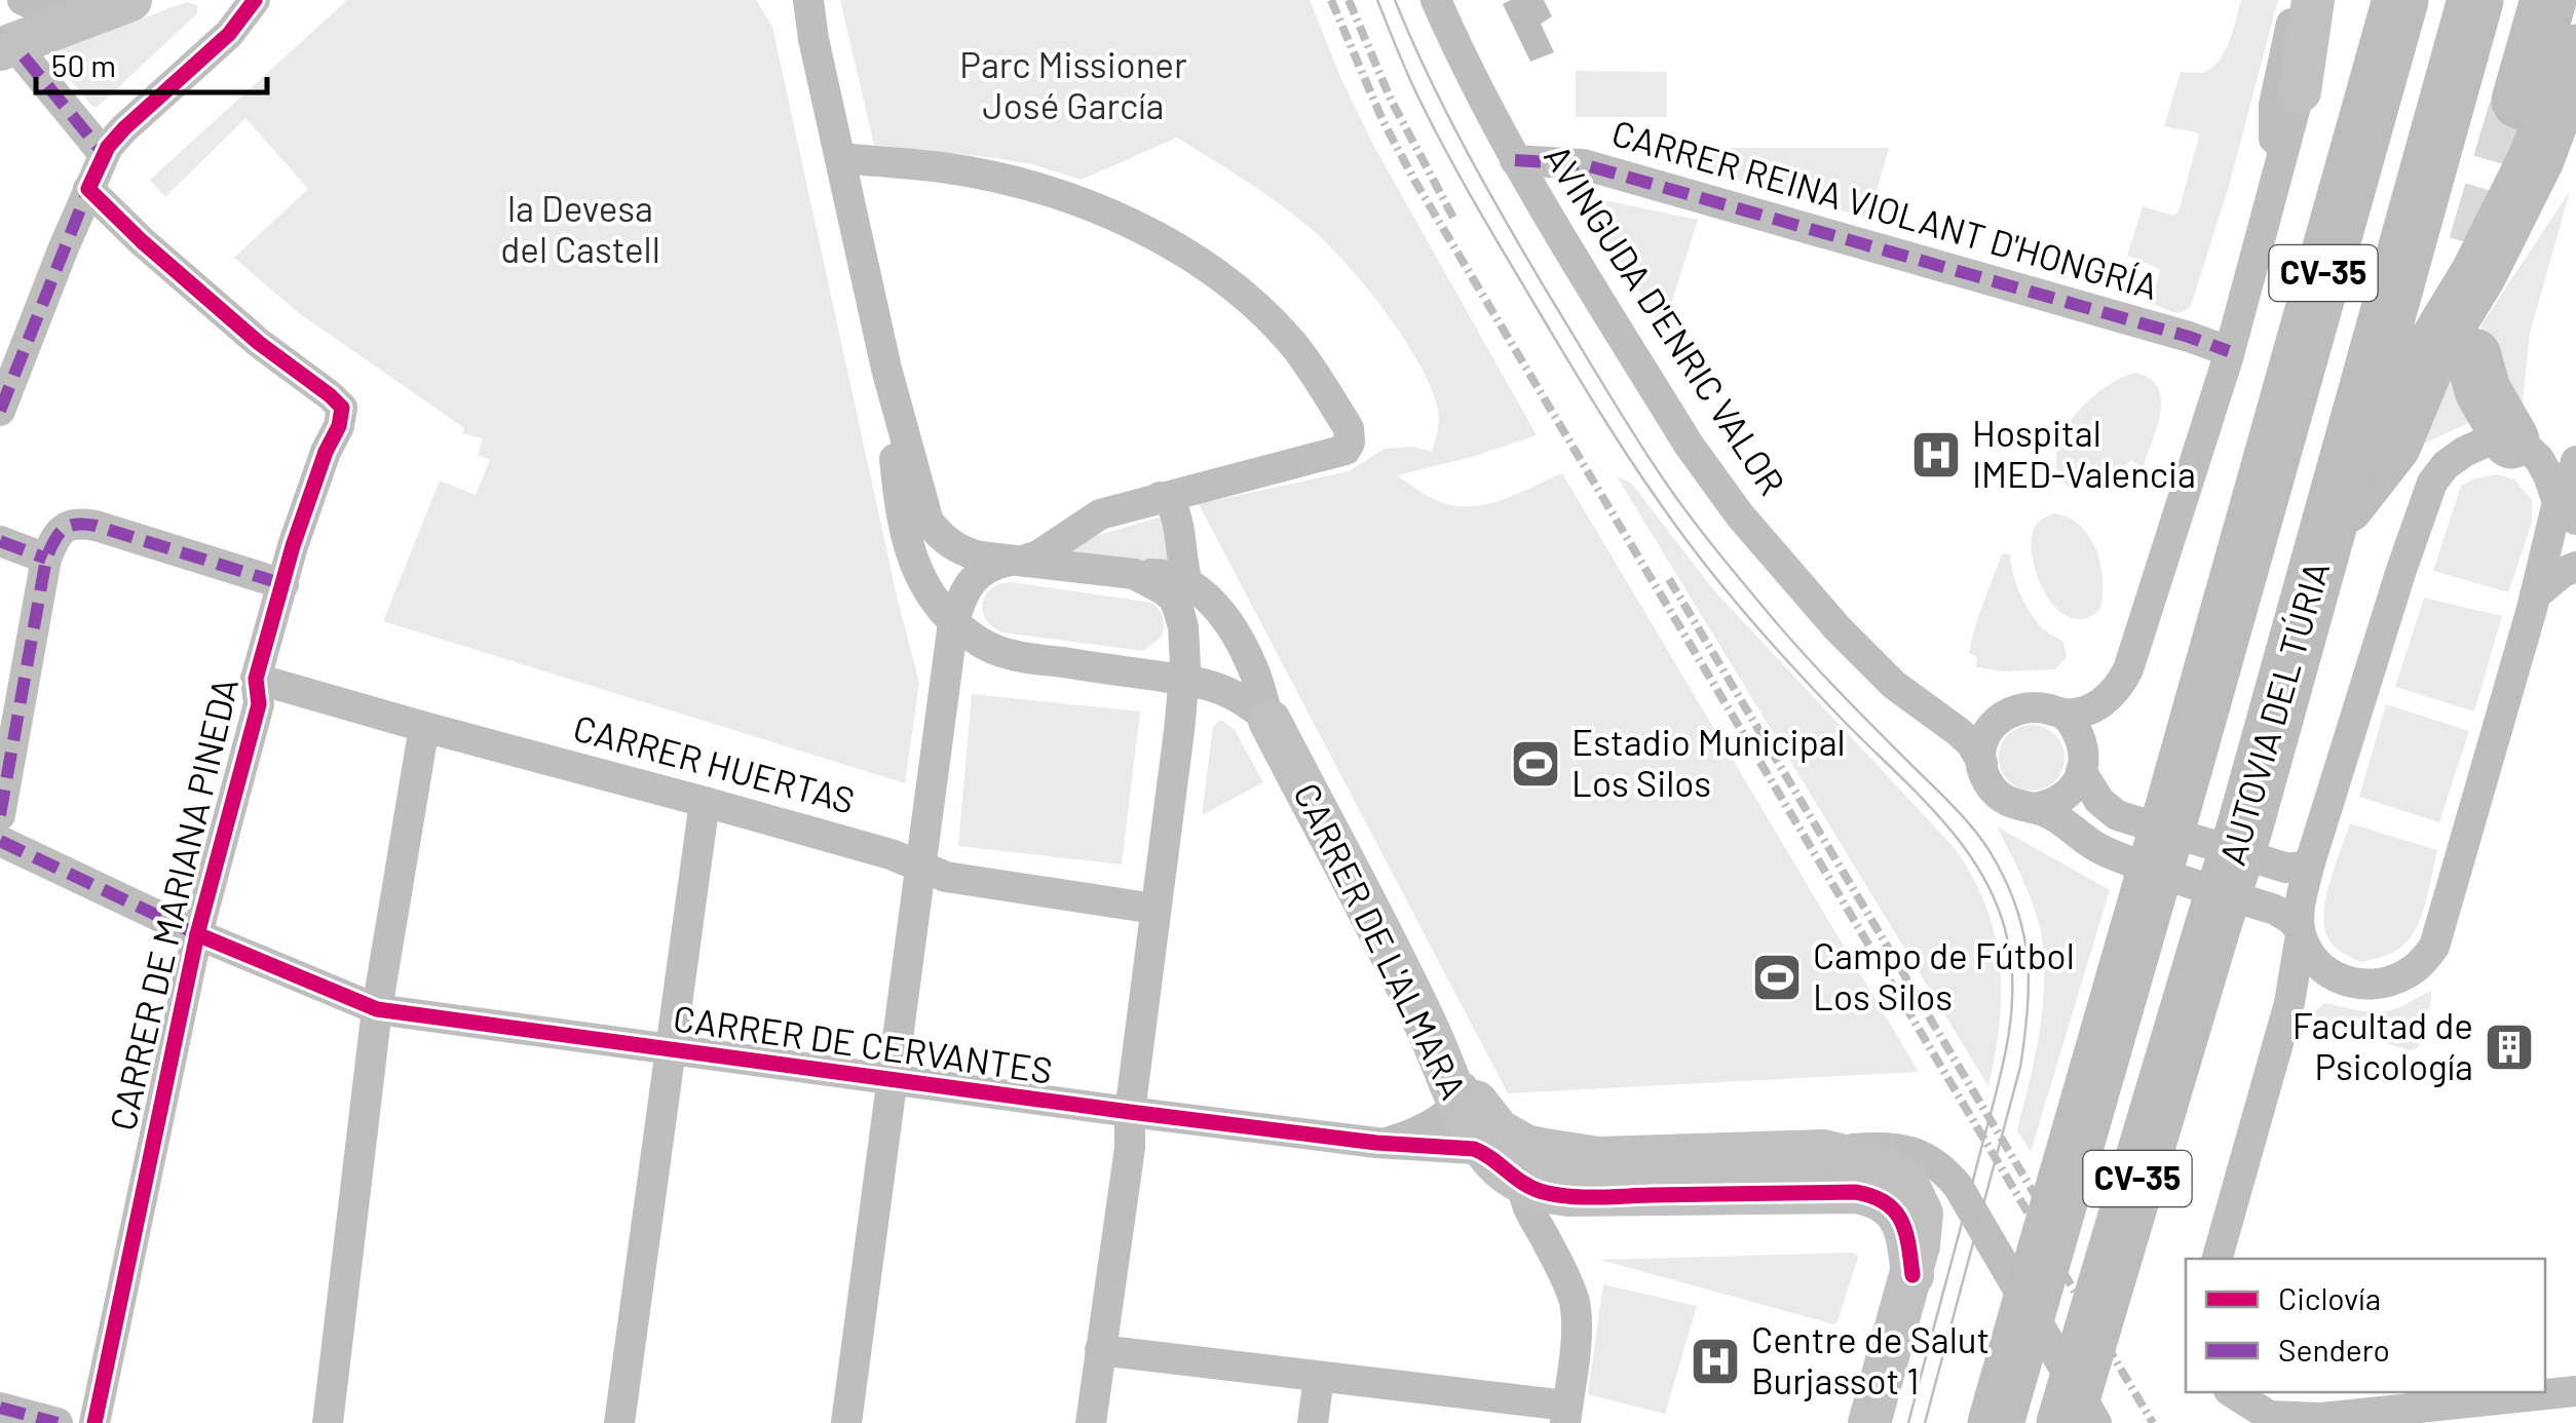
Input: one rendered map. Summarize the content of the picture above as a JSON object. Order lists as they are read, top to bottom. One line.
{"streets":{"highway":["CV-35","AUTOVIA DEL TÚRIA"],"street":["CARRER REINA VIOLANT D'HONGRÍA","AVINGUDA D'ENRIC VALOR","CARRER HUERTAS","CARRER DE MARIANA PINEDA","CARRER DE L'ALMARA","CARRER DE CERVANTES"]},"crossings":[["CARRER REINA VIOLANT D'HONGRÍA","AVINGUDA D'ENRIC VALOR"],["CARRER HUERTAS","CARRER DE MARIANA PINEDA"],["CARRER DE MARIANA PINEDA","CARRER DE CERVANTES"],["CARRER DE L'ALMARA","CARRER DE CERVANTES"]],"parks":["Parc Missioner José García","la Devesa del Castell"],"places":{"hospital":["Hospital IMED-Valencia","Centre de Salut Burjassot 1"],"sports":["Estadio Municipal Los Silos","Campo de Fútbol Los Silos"],"building":["Facultad de Psicología"]},"legend":["Ciclovía","Sendero"],"scale_bar":"50 m"}
